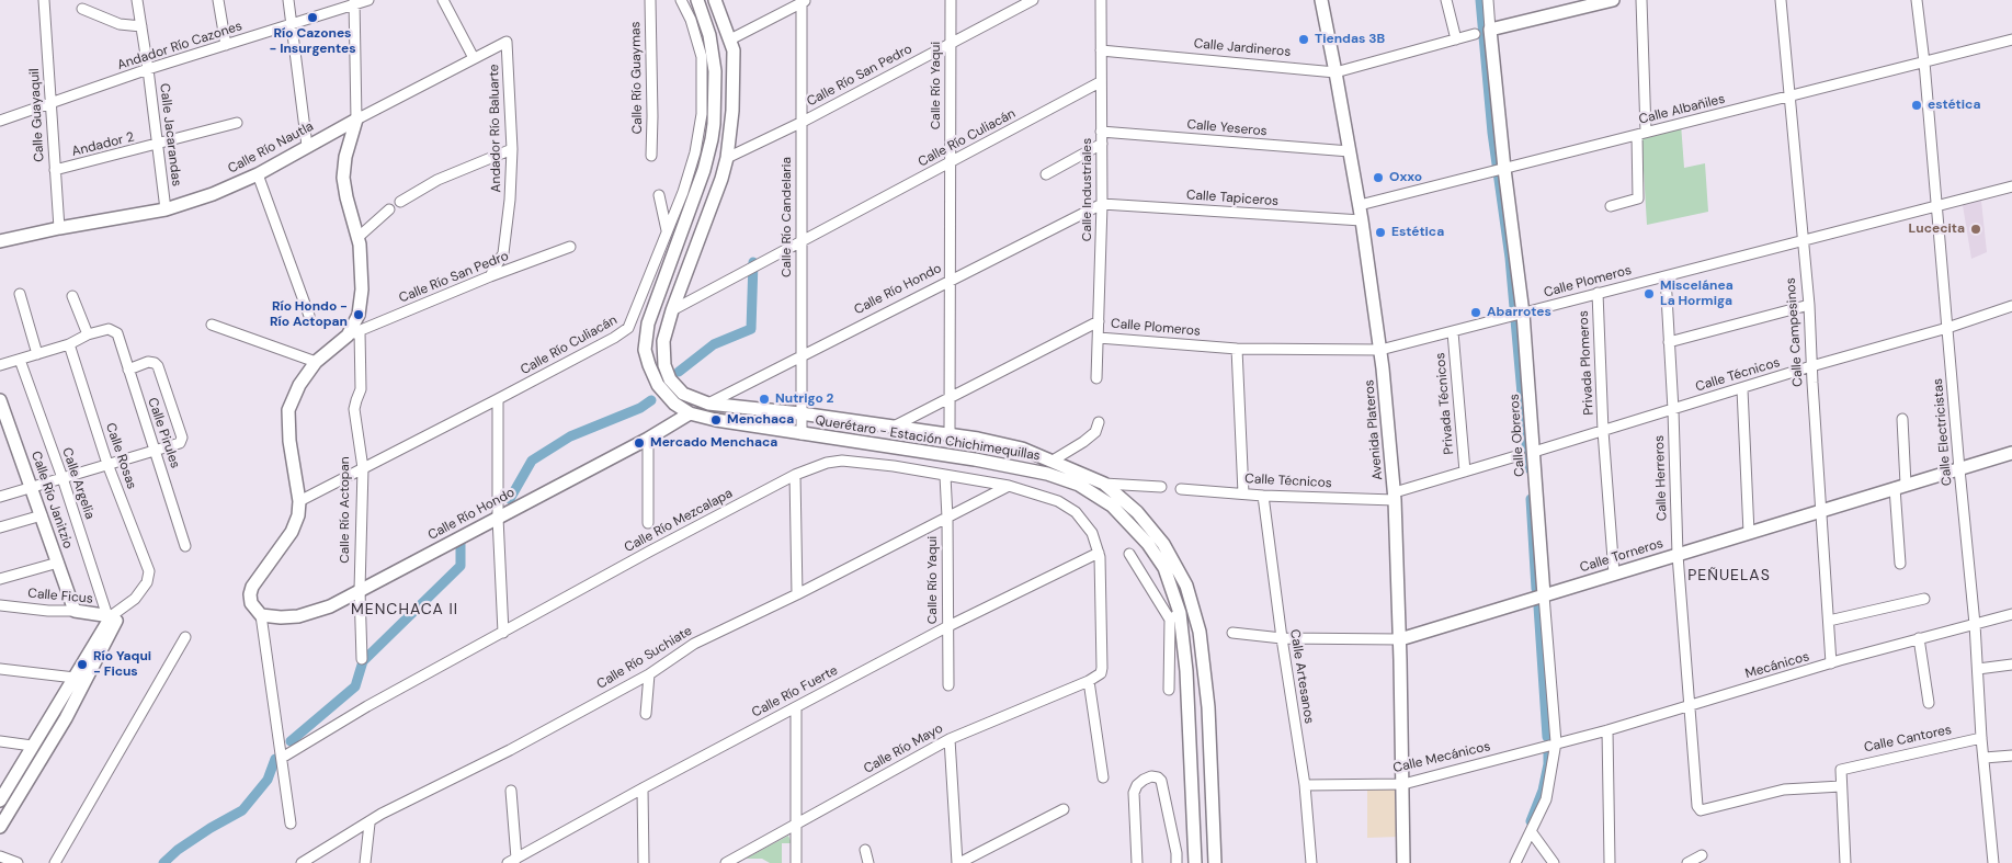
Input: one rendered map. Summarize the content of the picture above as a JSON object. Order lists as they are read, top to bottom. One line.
{"streets":{"street":["Andador Río Cazones","Calle Jardineros","Calle Río San Pedro","Calle Río Guaymas","Calle Río Yaqui","Calle Albañiles","Calle Guayaquil","Andador Río Baluarte","Calle Yeseros","Calle Jacarandas","Calle Río Culiacán","Andador 2","Calle Río Nautla","Calle Industriales","Calle Tapiceros","Calle Río Candelaria","Calle Plomeros","Calle Río Hondo","Calle Campesinos","Privada Plomeros","Calle Técnicos","Privada Técnicos","Avenida Plateros","Calle Electricistas","Calle Pirules","Calle Obreros","Querétaro - Estación Chichimequillas","Calle Rosas","Calle Herreros","Calle Argelia","Calle Río Janitzio","Calle Río Actopan","Calle Río Mezcalapa","Calle Torneros","Calle Ficus","Calle Río Suchiate","Mecánicos","Calle Artesanos","Calle Río Fuerte","Calle Cantores","Calle Río Mayo","Calle Mecánicos"]},"crossings":[["Andador Río Cazones","Calle Guayaquil"],["Andador Río Cazones","Calle Jacarandas"],["Andador Río Cazones","Calle Río Actopan"],["Calle Jardineros","Calle Industriales"],["Calle Jardineros","Avenida Plateros"],["Calle Río San Pedro","Calle Río Yaqui"],["Calle Río San Pedro","Andador Río Baluarte"],["Calle Río San Pedro","Calle Río Candelaria"],["Calle Río San Pedro","Querétaro - Estación Chichimequillas"],["Calle Río San Pedro","Calle Río Actopan"],["Calle Río Yaqui","Calle Río Culiacán"],["Calle Río Yaqui","Calle Río Hondo"],["Calle Río Yaqui","Querétaro - Estación Chichimequillas"],["Calle Río Yaqui","Calle Río Mezcalapa"],["Calle Río Yaqui","Calle Río Suchiate"],["Calle Río Yaqui","Calle Río Fuerte"],["Calle Albañiles","Calle Campesinos"],["Calle Albañiles","Avenida Plateros"],["Calle Albañiles","Calle Electricistas"],["Calle Albañiles","Calle Obreros"],["Calle Guayaquil","Andador 2"],["Calle Guayaquil","Calle Río Nautla"],["Andador Río Baluarte","Calle Río Nautla"],["Calle Yeseros","Calle Industriales"],["Calle Yeseros","Avenida Plateros"],["Calle Jacarandas","Andador 2"],["Calle Jacarandas","Calle Río Nautla"],["Calle Río Culiacán","Calle Industriales"],["Calle Río Culiacán","Calle Río Candelaria"],["Calle Río Culiacán","Querétaro - Estación Chichimequillas"],["Calle Río Culiacán","Calle Río Actopan"],["Calle Río Nautla","Calle Río Actopan"],["Calle Industriales","Calle Tapiceros"],["Calle Industriales","Calle Plomeros"],["Calle Industriales","Calle Río Hondo"],["Calle Tapiceros","Calle Río Hondo"],["Calle Tapiceros","Avenida Plateros"],["Calle Río Candelaria","Calle Río Hondo"],["Calle Río Candelaria","Querétaro - Estación Chichimequillas"],["Calle Plomeros","Calle Campesinos"],["Calle Plomeros","Privada Plomeros"],["Calle Plomeros","Privada Técnicos"],["Calle Plomeros","Avenida Plateros"],["Calle Plomeros","Calle Electricistas"],["Calle Plomeros","Calle Obreros"],["Calle Plomeros","Calle Herreros"],["Calle Río Hondo","Querétaro - Estación Chichimequillas"],["Calle Río Hondo","Calle Río Actopan"],["Calle Campesinos","Calle Técnicos"],["Calle Campesinos","Calle Torneros"],["Calle Campesinos","Mecánicos"],["Privada Plomeros","Calle Técnicos"],["Privada Plomeros","Calle Torneros"],["Calle Técnicos","Privada Técnicos"],["Calle Técnicos","Avenida Plateros"],["Calle Técnicos","Calle Electricistas"],["Calle Técnicos","Calle Obreros"],["Calle Técnicos","Calle Herreros"],["Calle Técnicos","Calle Artesanos"],["Avenida Plateros","Calle Torneros"],["Avenida Plateros","Calle Mecánicos"],["Calle Electricistas","Calle Torneros"],["Calle Electricistas","Mecánicos"],["Calle Electricistas","Calle Cantores"],["Calle Obreros","Calle Torneros"],["Calle Obreros","Mecánicos"],["Calle Obreros","Calle Mecánicos"],["Calle Rosas","Calle Argelia"],["Calle Rosas","Calle Ficus"],["Calle Herreros","Calle Torneros"],["Calle Herreros","Mecánicos"],["Calle Herreros","Calle Cantores"],["Calle Argelia","Calle Ficus"],["Calle Río Janitzio","Calle Ficus"],["Calle Río Mezcalapa","Calle Río Suchiate"],["Calle Río Mezcalapa","Calle Río Fuerte"],["Calle Río Mezcalapa","Calle Río Mayo"],["Calle Torneros","Calle Artesanos"],["Mecánicos","Calle Mecánicos"],["Calle Artesanos","Calle Mecánicos"],["Calle Río Fuerte","Calle Río Mayo"]],"districts":["PEÑUELAS","MENCHACA II"],"places":["Río Cazones - Insurgentes","Tiendas 3B","estética","Oxxo","Lucecita","Estética","Miscelánea La Hormiga","Abarrotes","Río Hondo - Río Actopan","Nutrigo 2","Menchaca","Mercado Menchaca","Río Yaqui - Ficus"]}
